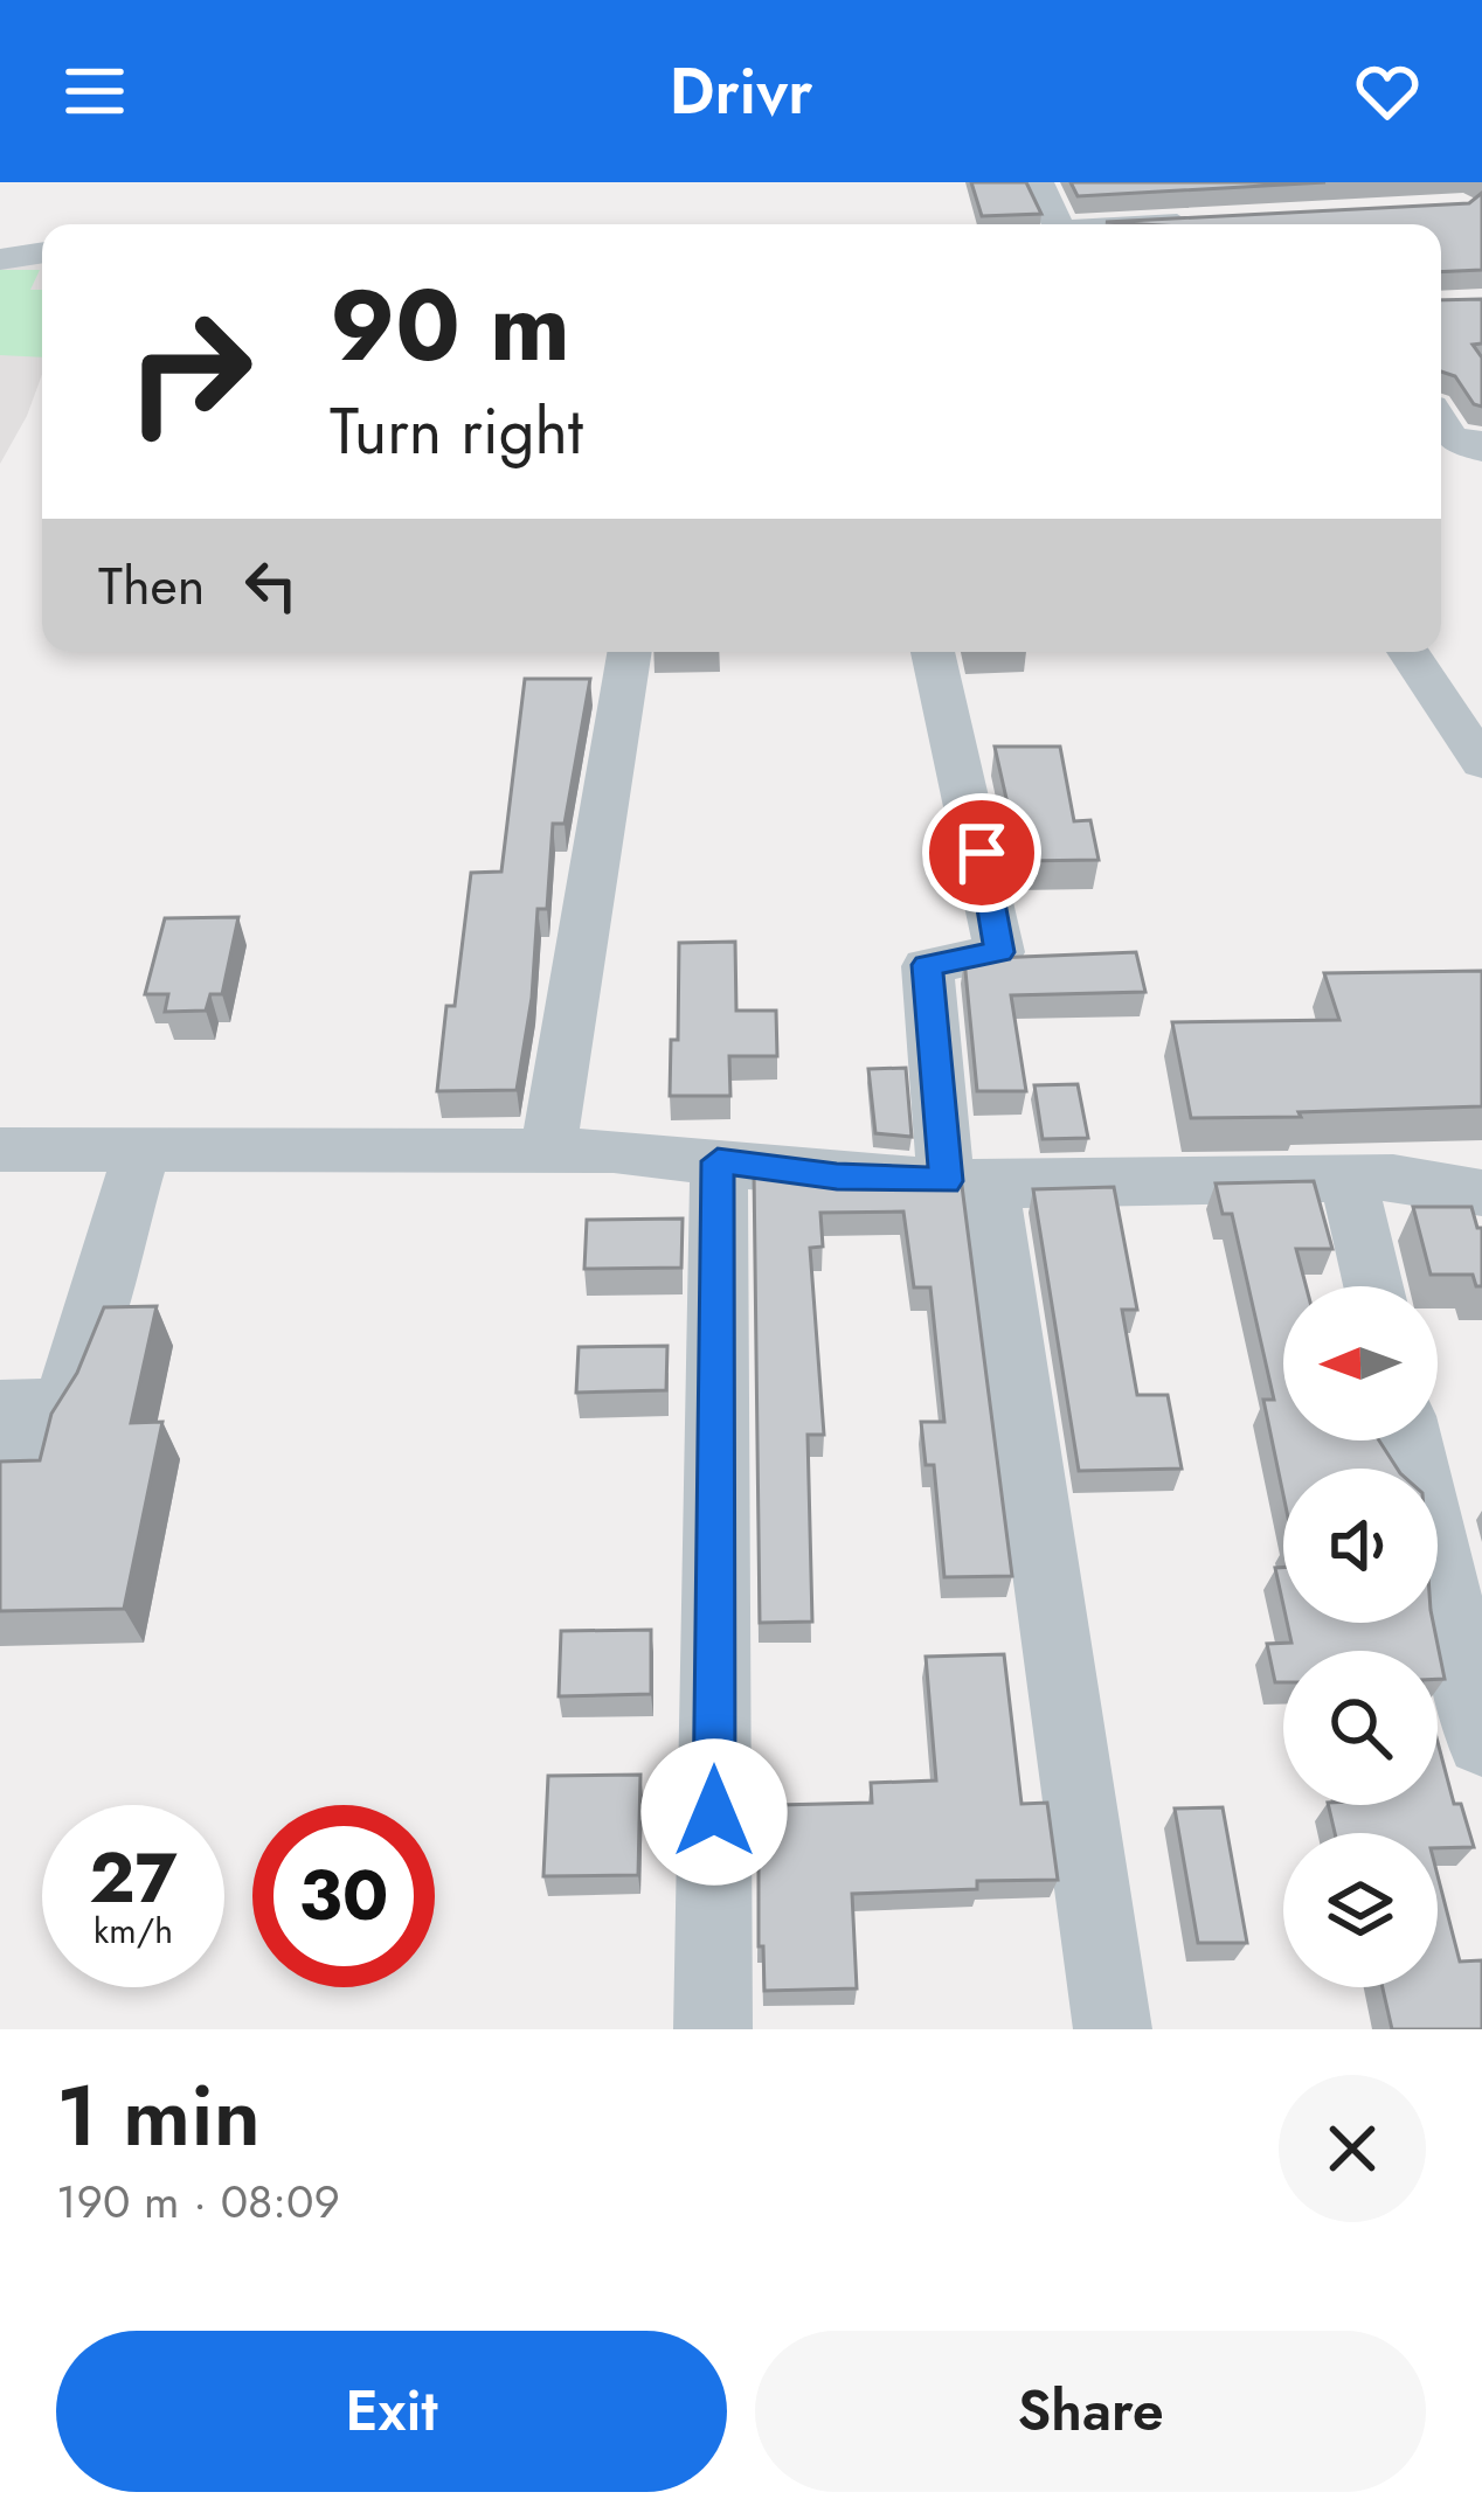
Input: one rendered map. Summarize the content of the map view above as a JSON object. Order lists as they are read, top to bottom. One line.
{"north":"left","page":{"header":"Drivr","turn":["90 m","Turn right"],"then":"Then","speed":"27 km/h","limit":"30","heading":["1 min","190 m · 08:09"],"buttons":["Exit","Share"]}}
